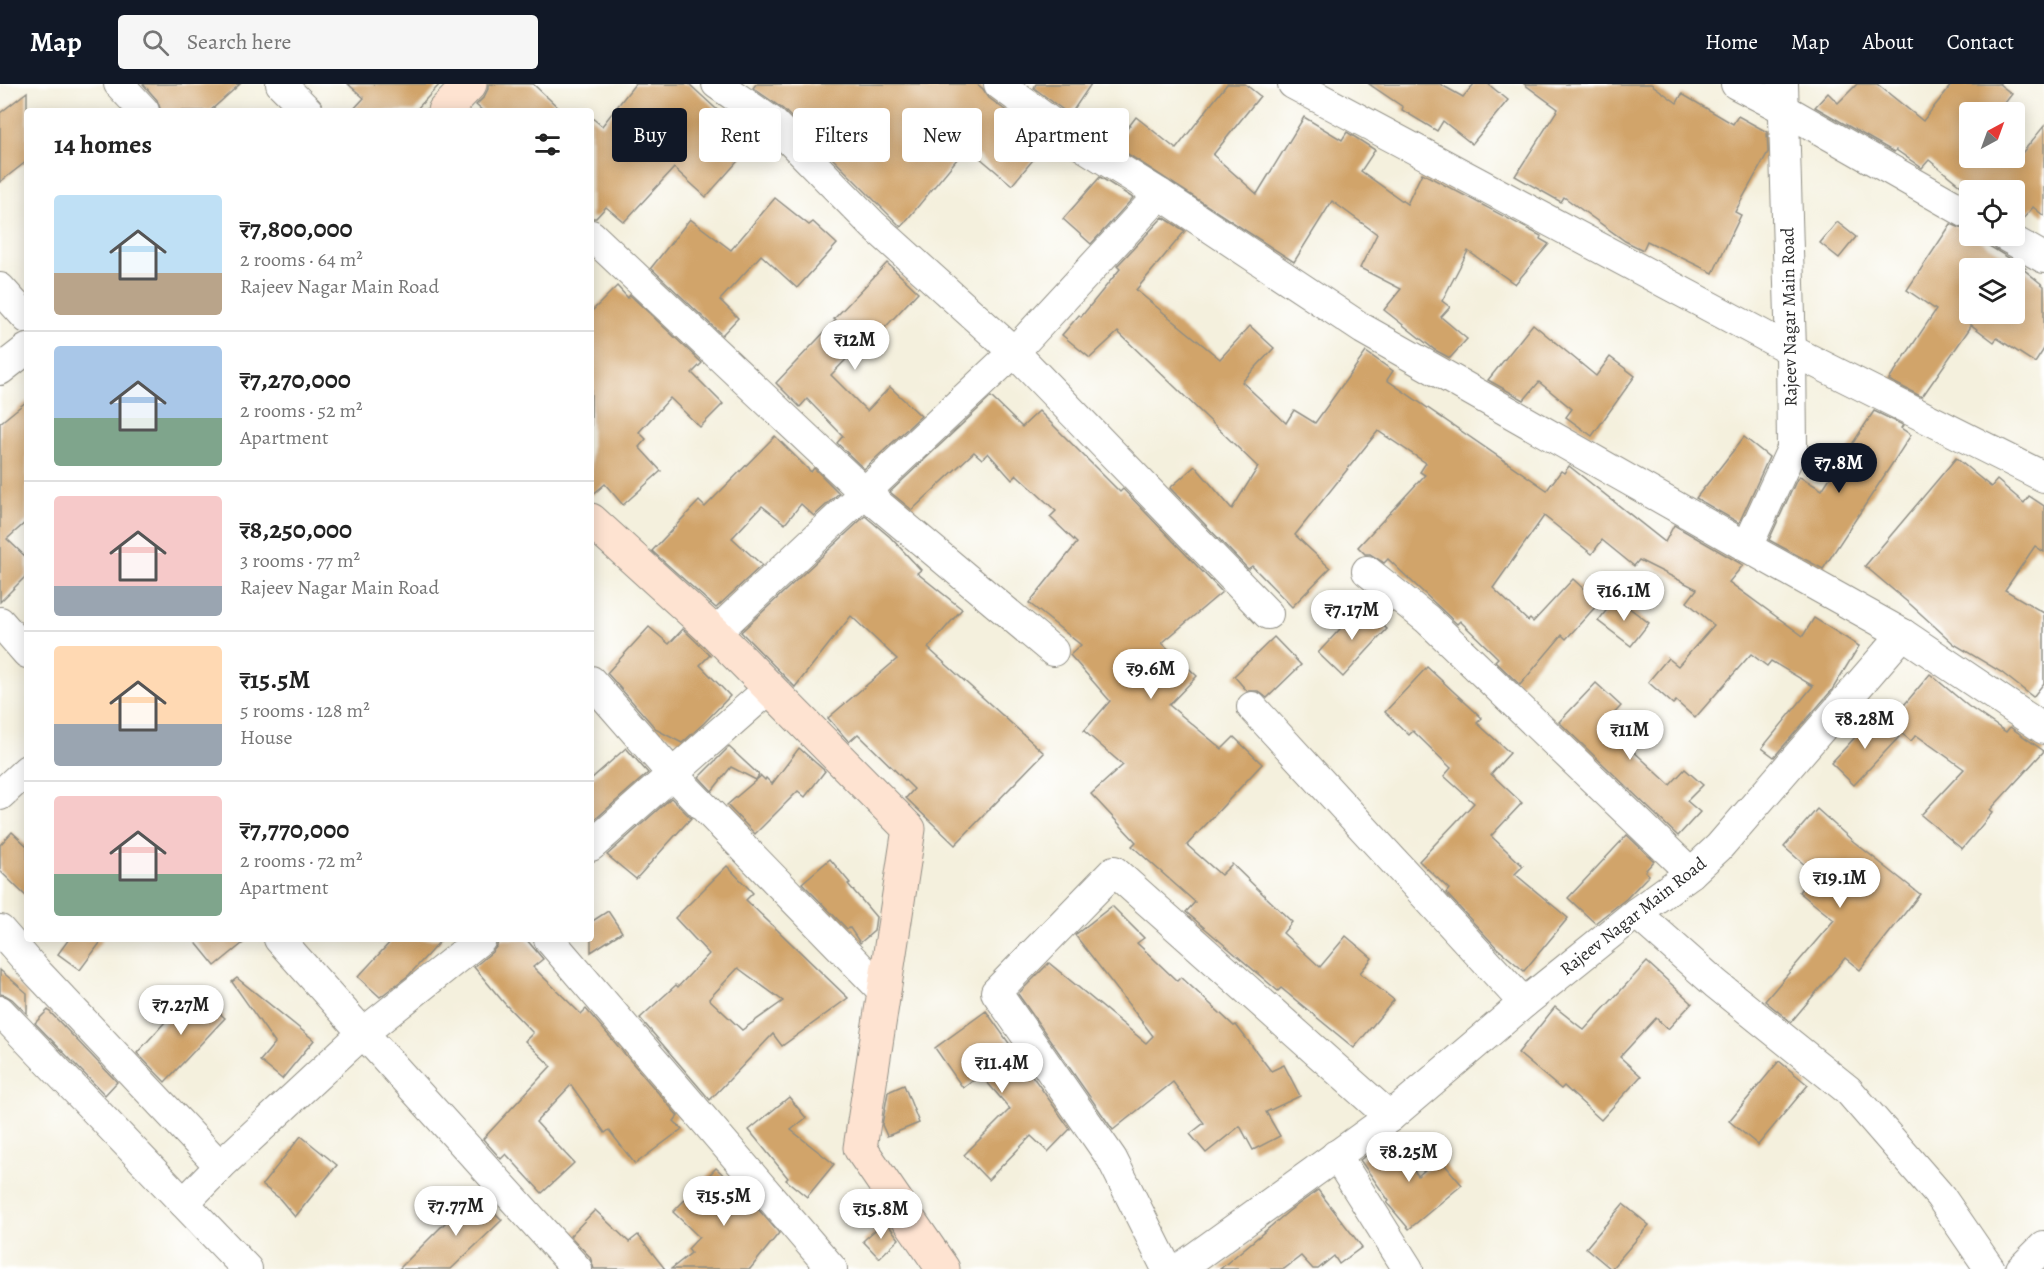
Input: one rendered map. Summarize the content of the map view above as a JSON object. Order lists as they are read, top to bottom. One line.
{"streets":{"street":["Rajeev Nagar Main Road"]},"north":"top right","page":{"header":"Map","search":"Search here","nav":["Home","Map","About","Contact"],"chip":["Buy","Rent","Filters","New","Apartment"],"heading":"14 homes","list":[{"name":"₹7,800,000","note":"2 rooms · 64 m² · Rajeev Nagar Main Road"},{"name":"₹7,270,000","note":"2 rooms · 52 m² · Apartment"},{"name":"₹8,250,000","note":"3 rooms · 77 m² · Rajeev Nagar Main Road"},{"name":"₹15.5M","note":"5 rooms · 128 m² · House"},{"name":"₹7,770,000","note":"2 rooms · 72 m² · Apartment"}],"price":["₹12M","₹7.8M","₹16.1M","₹7.17M","₹9.6M","₹8.28M","₹11M","₹19.1M","₹7.27M","₹11.4M","₹8.25M","₹15.5M","₹7.77M","₹15.8M"]}}
